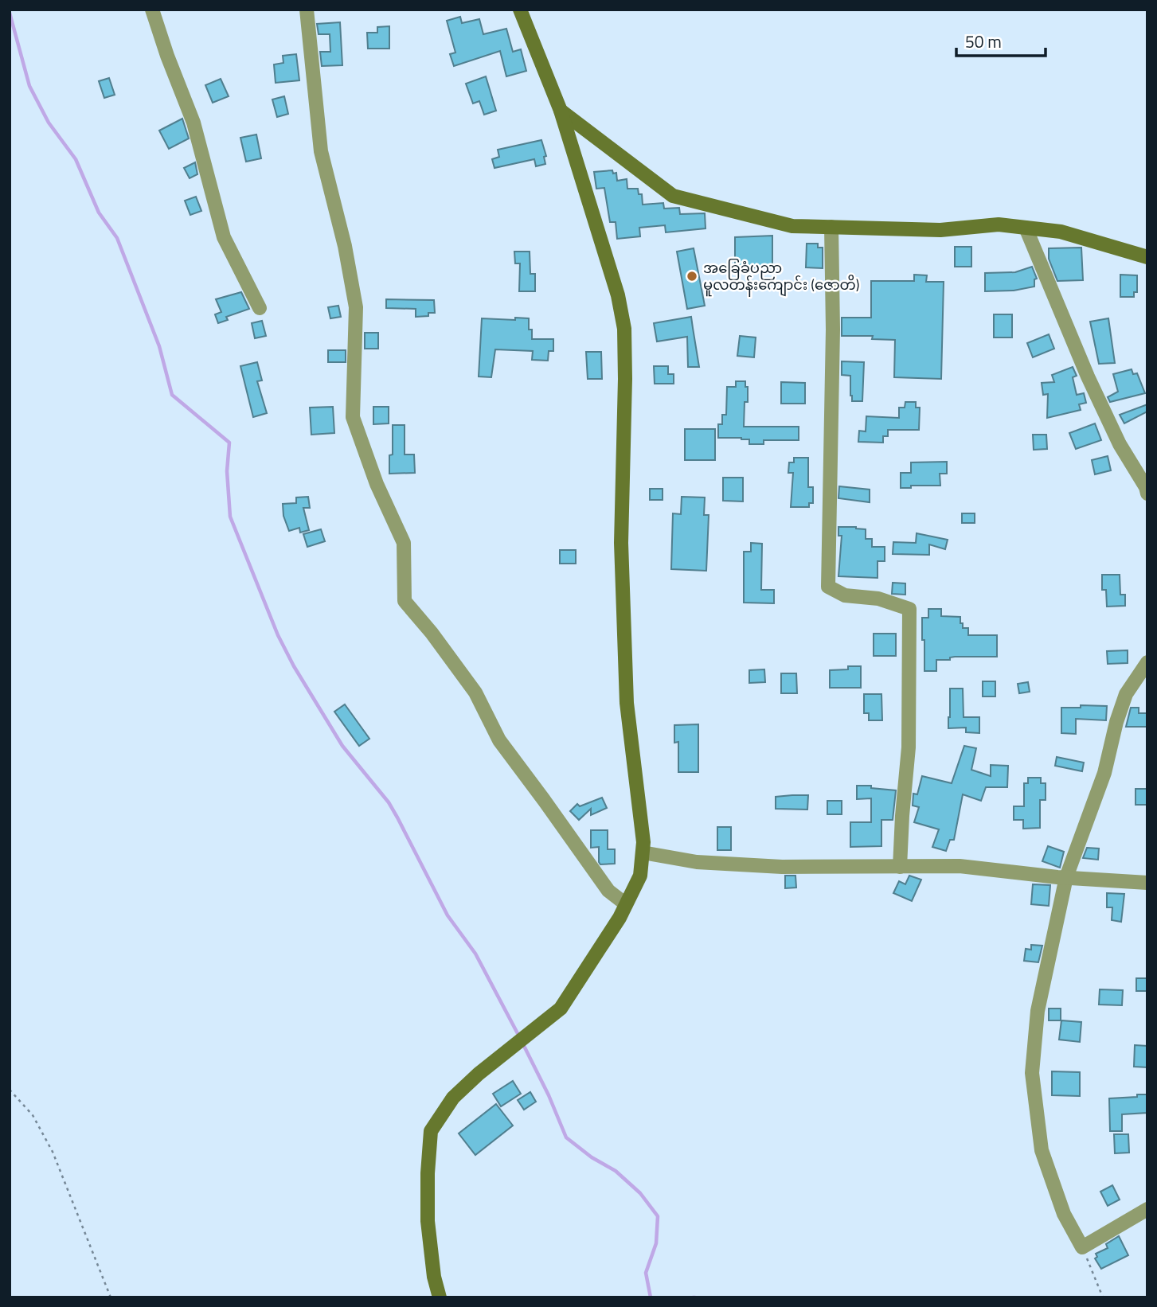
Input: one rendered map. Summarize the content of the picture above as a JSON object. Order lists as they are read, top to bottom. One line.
{"places":["အခြေခံပညာ မူလတန်းကျောင်း (ဇောတိ)"],"scale_bar":"50 m"}
